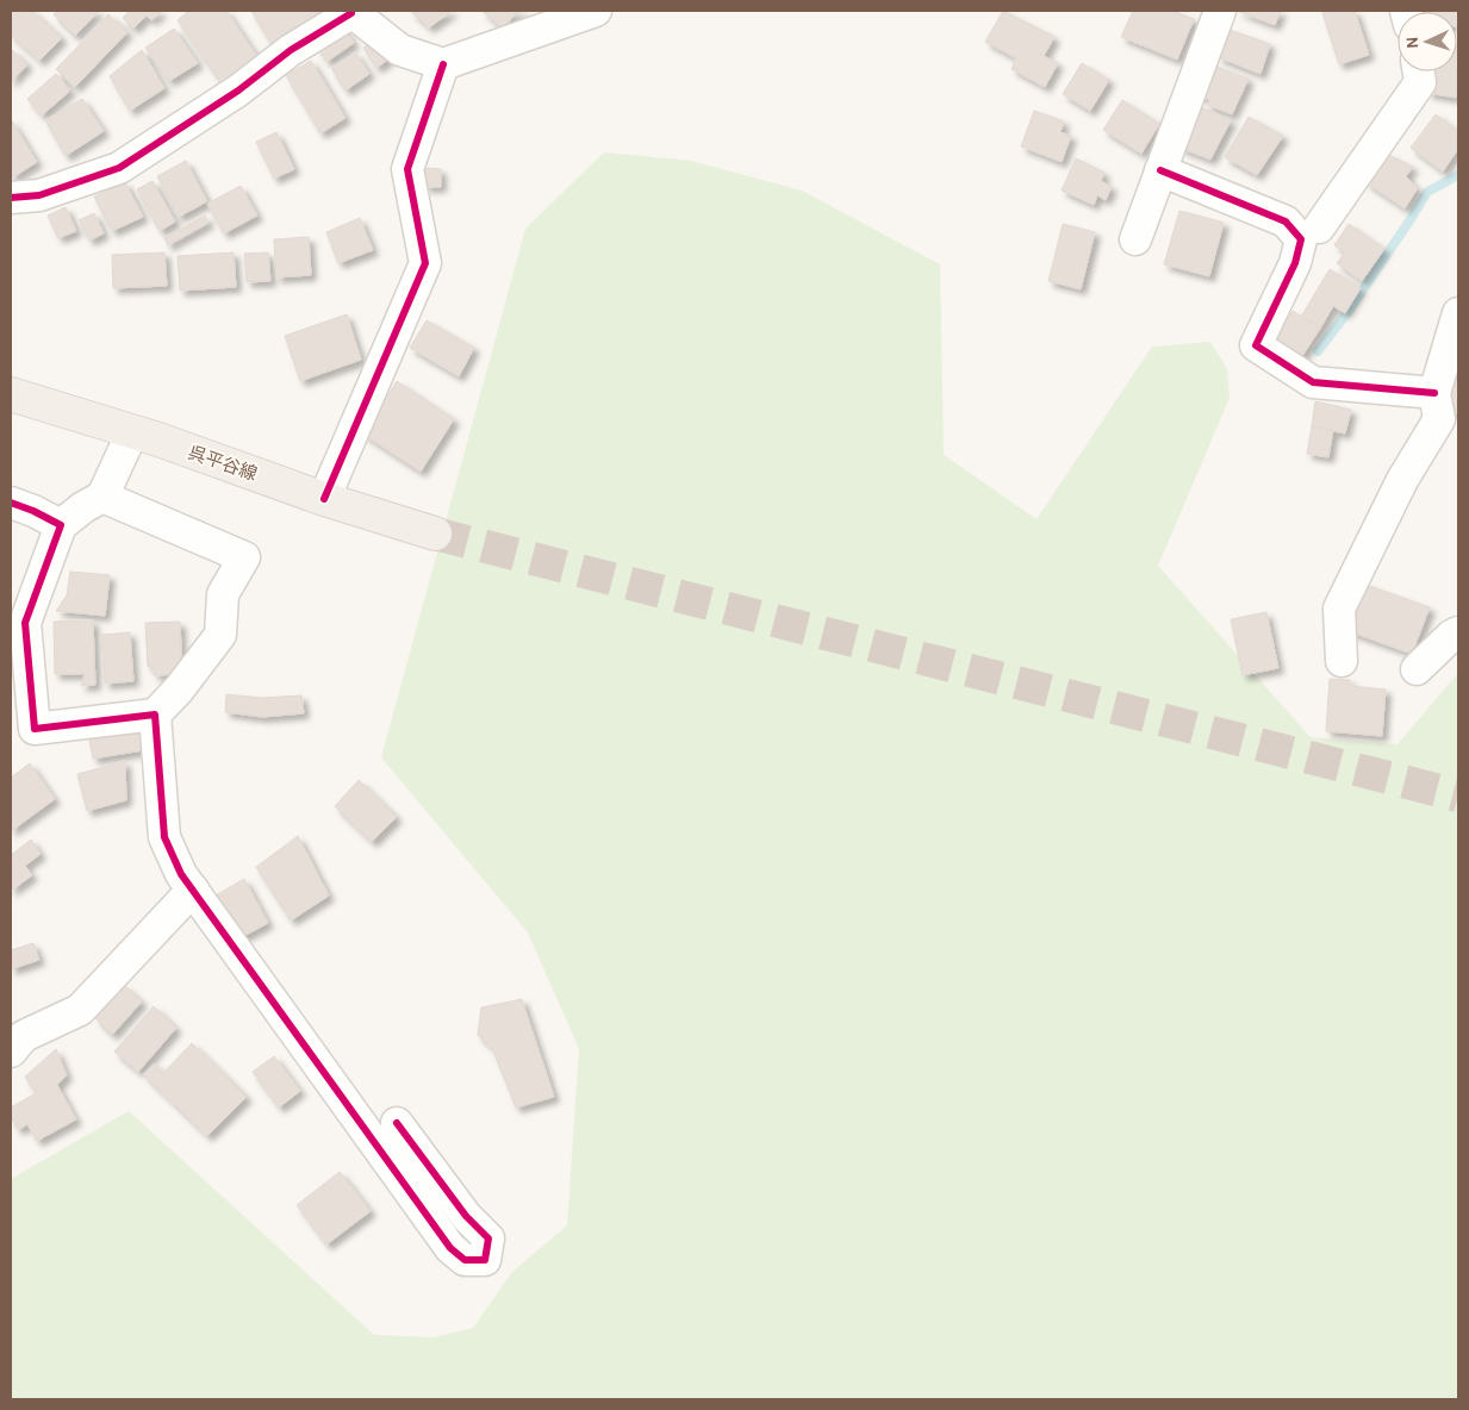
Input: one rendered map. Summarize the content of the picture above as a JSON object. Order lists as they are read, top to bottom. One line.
{"streets":{"main road":["呉平谷線"]},"north":"left"}
